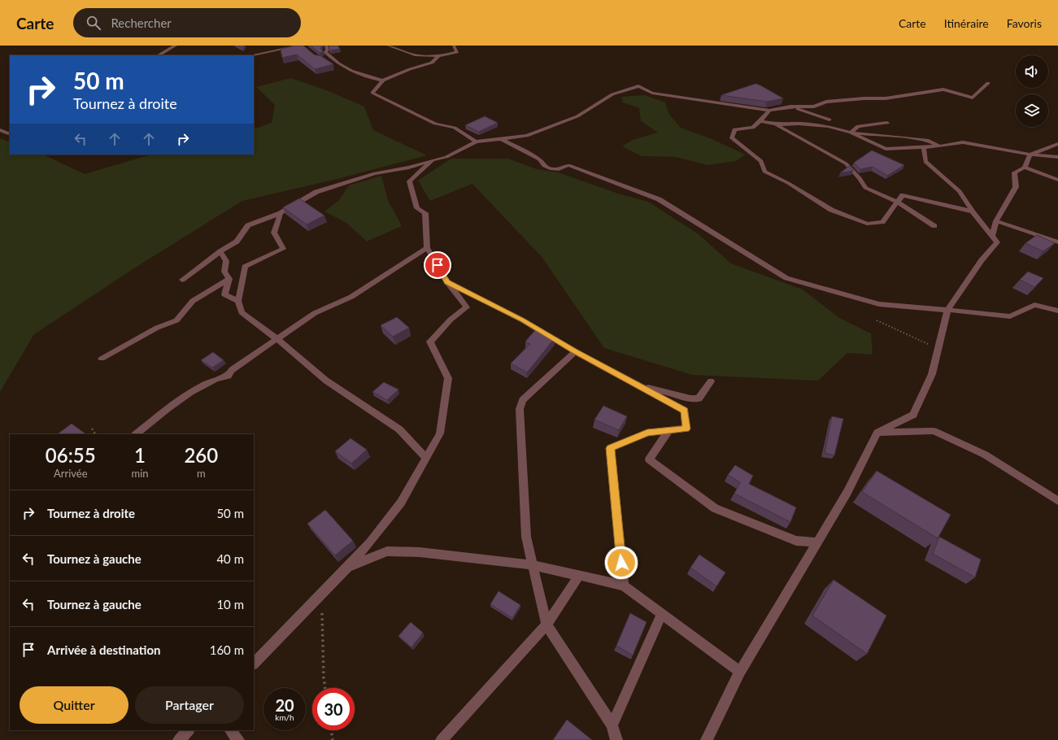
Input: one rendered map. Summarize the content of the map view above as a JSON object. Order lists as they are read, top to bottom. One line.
{"page":{"header":"Carte","search":"Rechercher","nav":["Carte","Itinéraire","Favoris"],"turn":["50 m","Tournez à droite"],"eta":["06:55","Arrivée","1","min","260","m"],"list":[{"name":"Tournez à droite","value":"50 m"},{"name":"Tournez à gauche","value":"40 m"},{"name":"Tournez à gauche","value":"10 m"},{"name":"Arrivée à destination","value":"160 m"}],"buttons":["Quitter","Partager"],"speed":"20 km/h","limit":"30"}}
